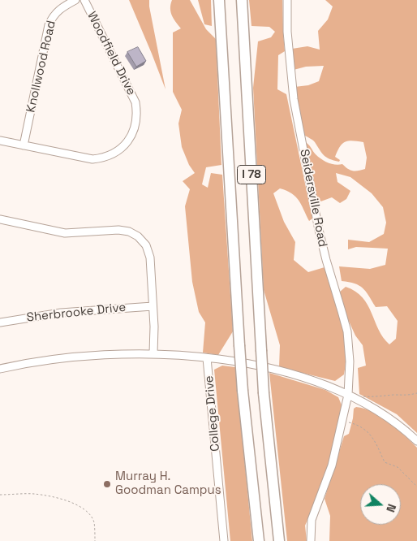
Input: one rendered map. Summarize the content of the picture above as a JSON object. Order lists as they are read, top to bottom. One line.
{"streets":{"highway":["I 78"],"street":["Woodfield Drive","Knollwood Road","Seidersville Road","Sherbrooke Drive","College Drive"]},"crossings":[["Woodfield Drive","Knollwood Road"]],"places":["Murray H. Goodman Campus"],"north":"right"}
